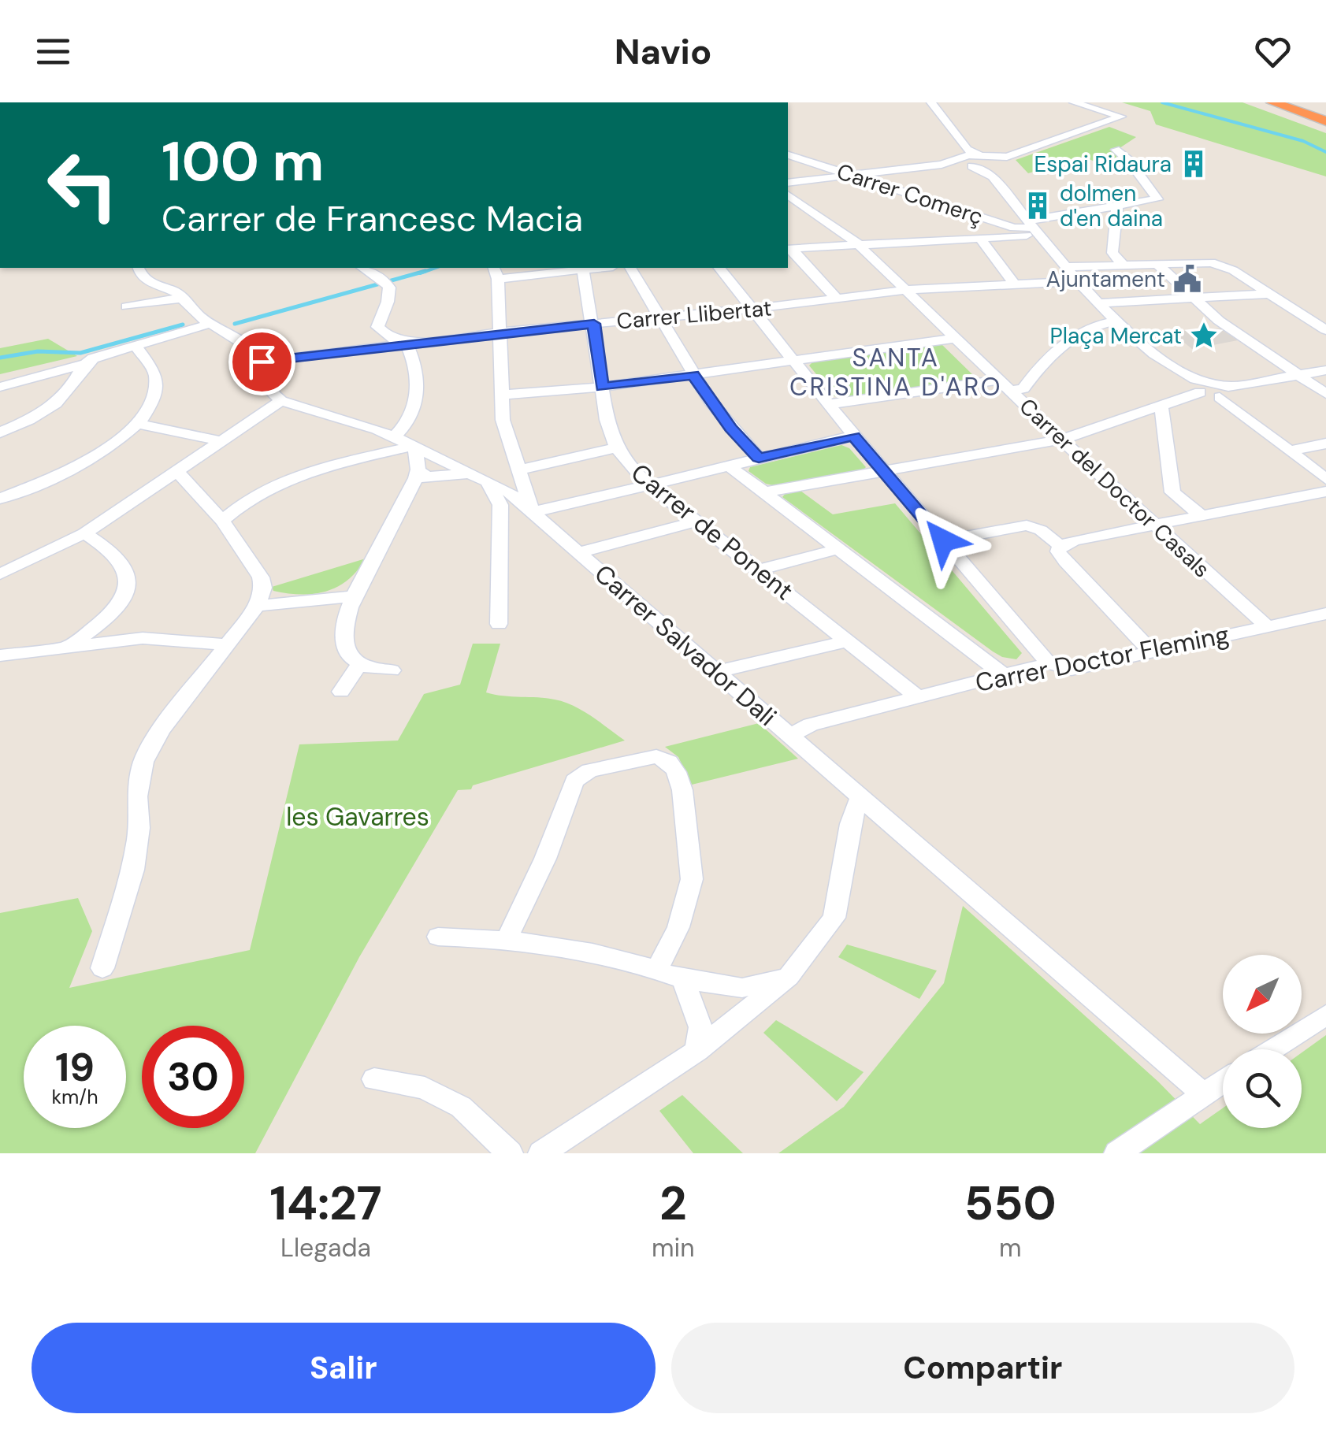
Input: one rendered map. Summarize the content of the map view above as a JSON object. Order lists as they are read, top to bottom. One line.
{"streets":{"street":["Carrer Comerç","Carrer Llibertat","Carrer del Doctor Casals","Carrer de Ponent","Carrer Salvador Dali","Carrer Doctor Fleming"]},"crossings":[["Carrer Llibertat","Carrer del Doctor Casals"],["Carrer Llibertat","Carrer de Ponent"],["Carrer del Doctor Casals","Carrer Doctor Fleming"],["Carrer de Ponent","Carrer Doctor Fleming"],["Carrer Salvador Dali","Carrer Doctor Fleming"]],"districts":["SANTA CRISTINA D'ARO"],"parks":["les Gavarres"],"places":{"building":["Espai Ridaura","dolmen d'en daina"],"public building":["Ajuntament"],"place":["Plaça Mercat"]},"north":"bottom left","page":{"header":"Navio","turn":["100 m","Carrer de Francesc Macia"],"speed":"19 km/h","limit":"30","eta":["14:27","Llegada","2","min","550","m"],"buttons":["Salir","Compartir"]}}
